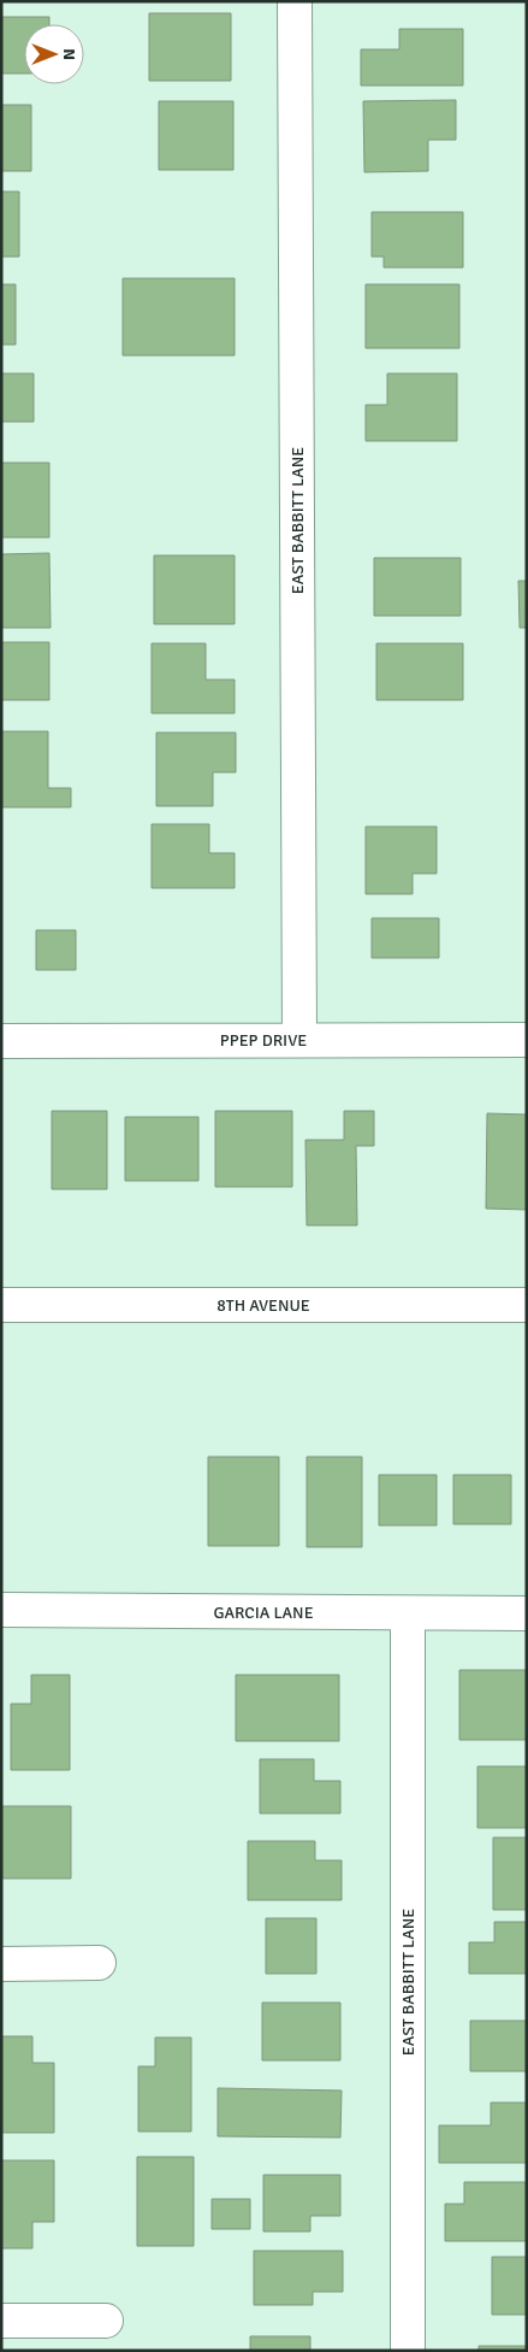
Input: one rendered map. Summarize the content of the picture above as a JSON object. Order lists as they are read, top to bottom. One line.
{"streets":{"street":["EAST BABBITT LANE","PPEP DRIVE","8TH AVENUE","GARCIA LANE"]},"crossings":[["EAST BABBITT LANE","PPEP DRIVE"],["EAST BABBITT LANE","GARCIA LANE"]],"north":"right"}
